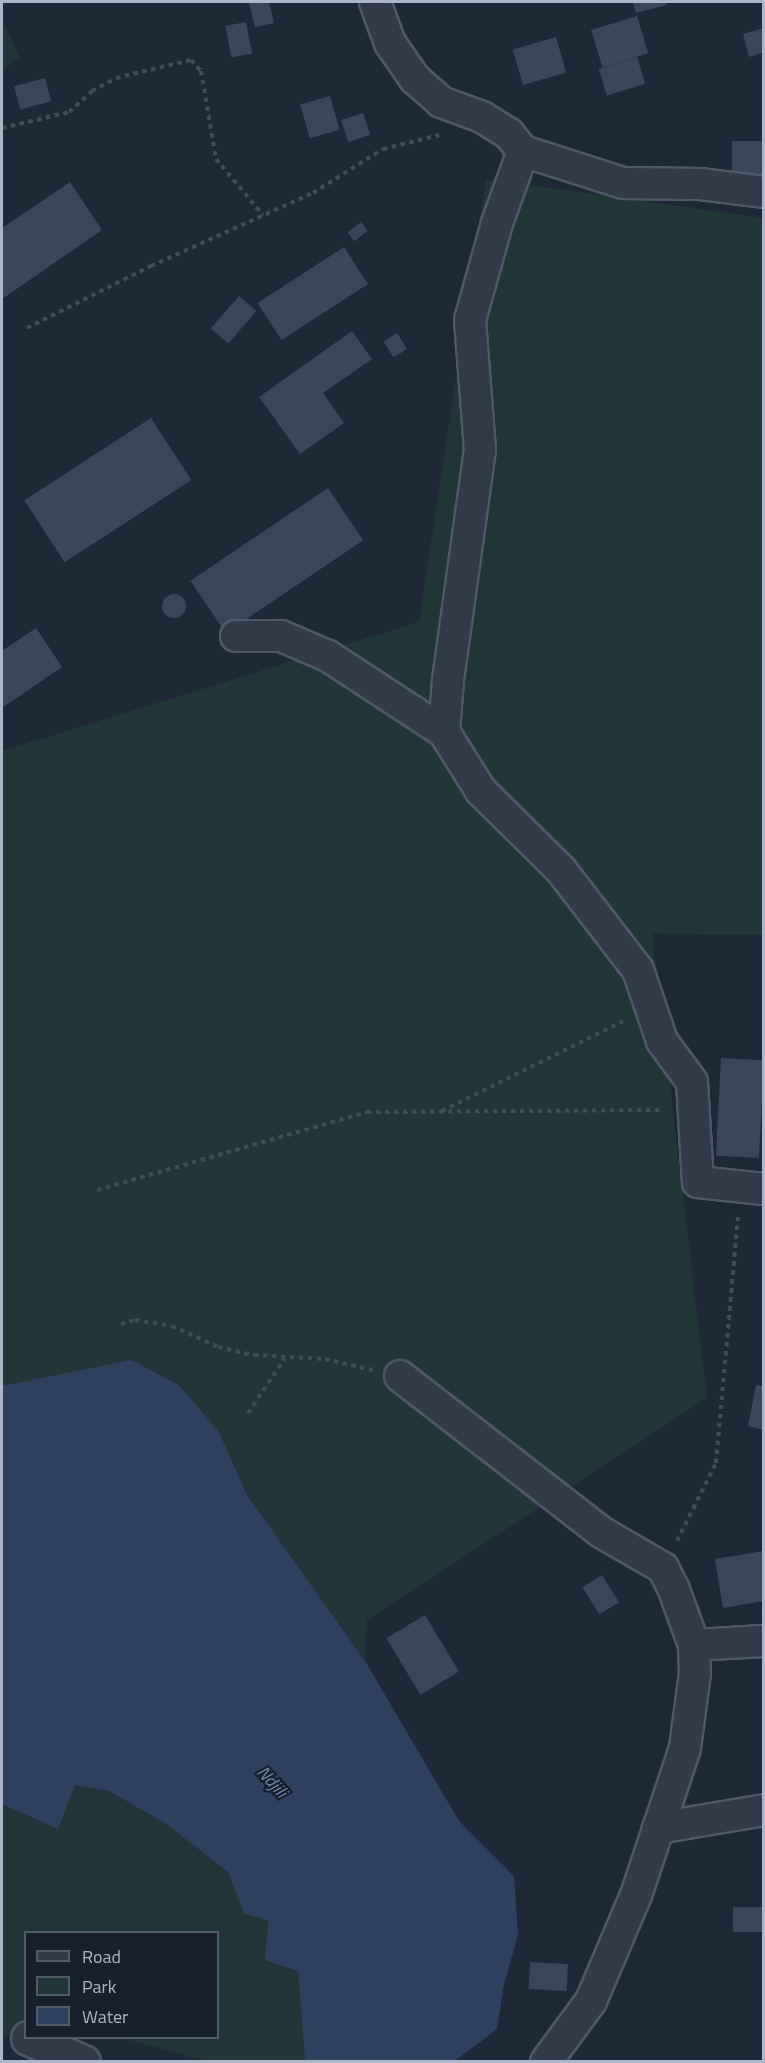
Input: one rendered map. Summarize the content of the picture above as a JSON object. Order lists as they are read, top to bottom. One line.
{"water":["Ndjili"],"legend":["Road","Park","Water"]}
